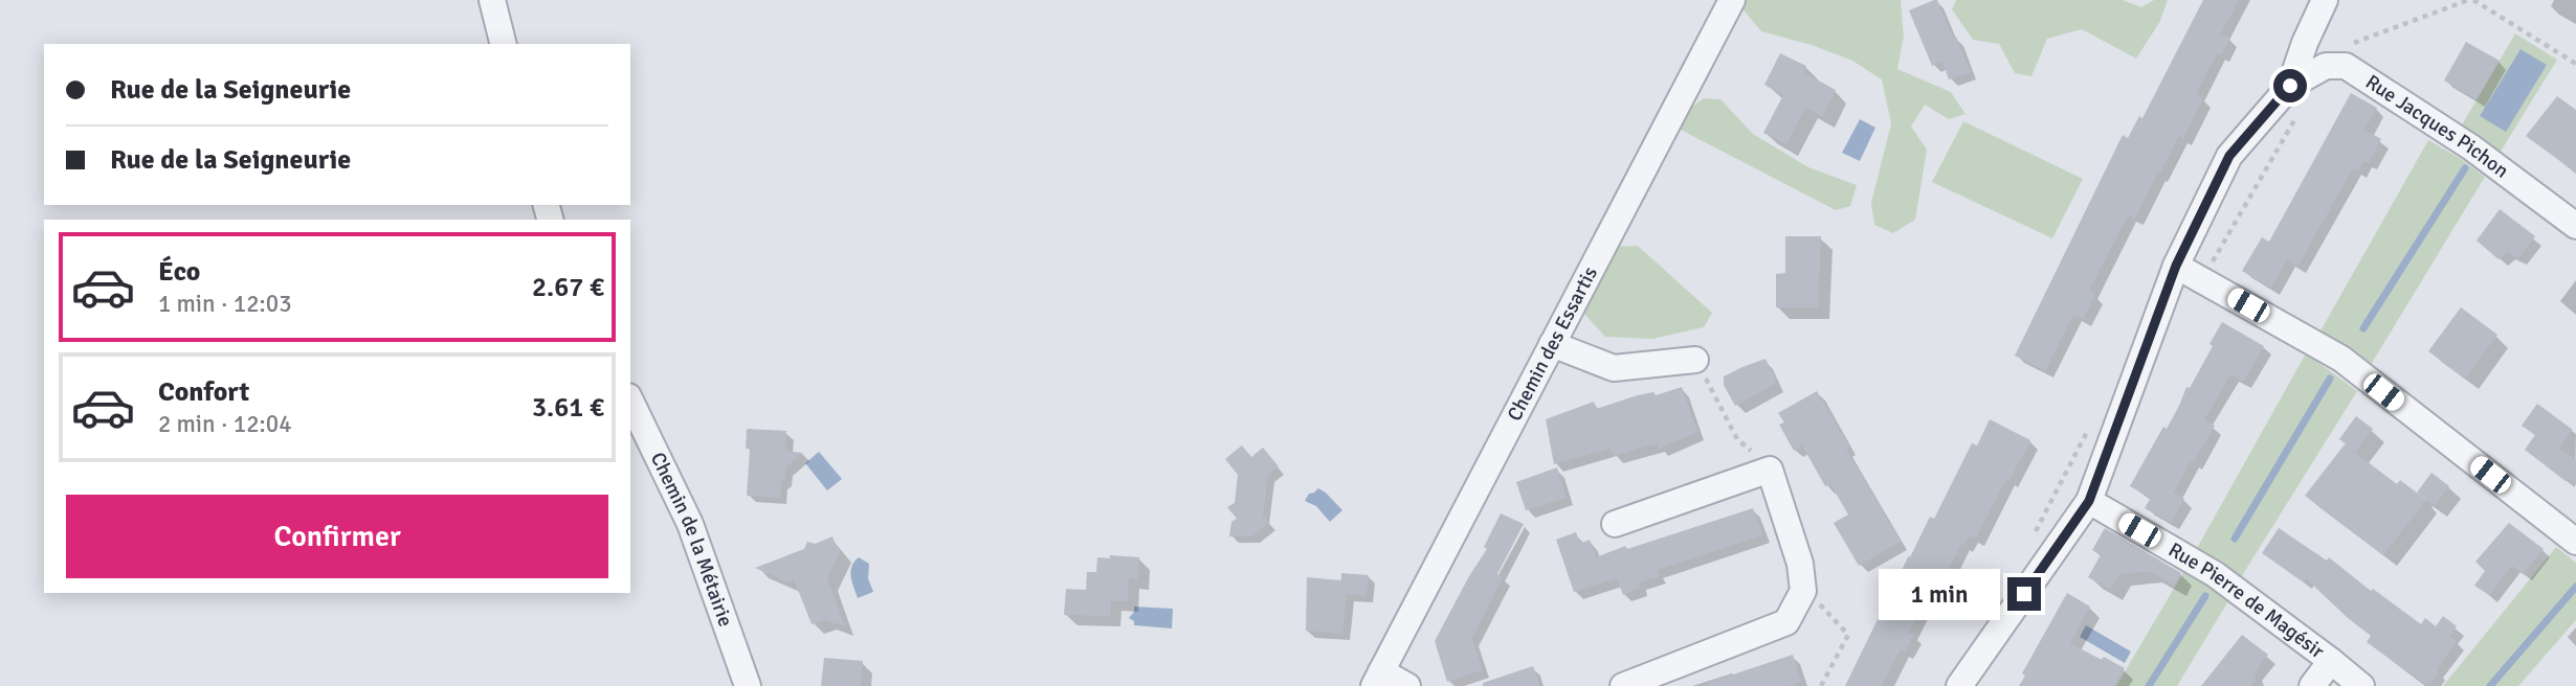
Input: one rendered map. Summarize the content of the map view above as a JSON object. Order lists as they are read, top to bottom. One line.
{"streets":{"street":["Rue Jacques Pichon","Chemin des Essartis","Chemin de la Métairie","Rue Pierre de Magésir"]},"page":{"banner":["Rue de la Seigneurie","Rue de la Seigneurie"],"list":[{"name":"Éco","note":"1 min · 12:03","value":"2.67 €"},{"name":"Confort","note":"2 min · 12:04","value":"3.61 €"}],"buttons":"Confirmer","bubble":"1 min"}}
